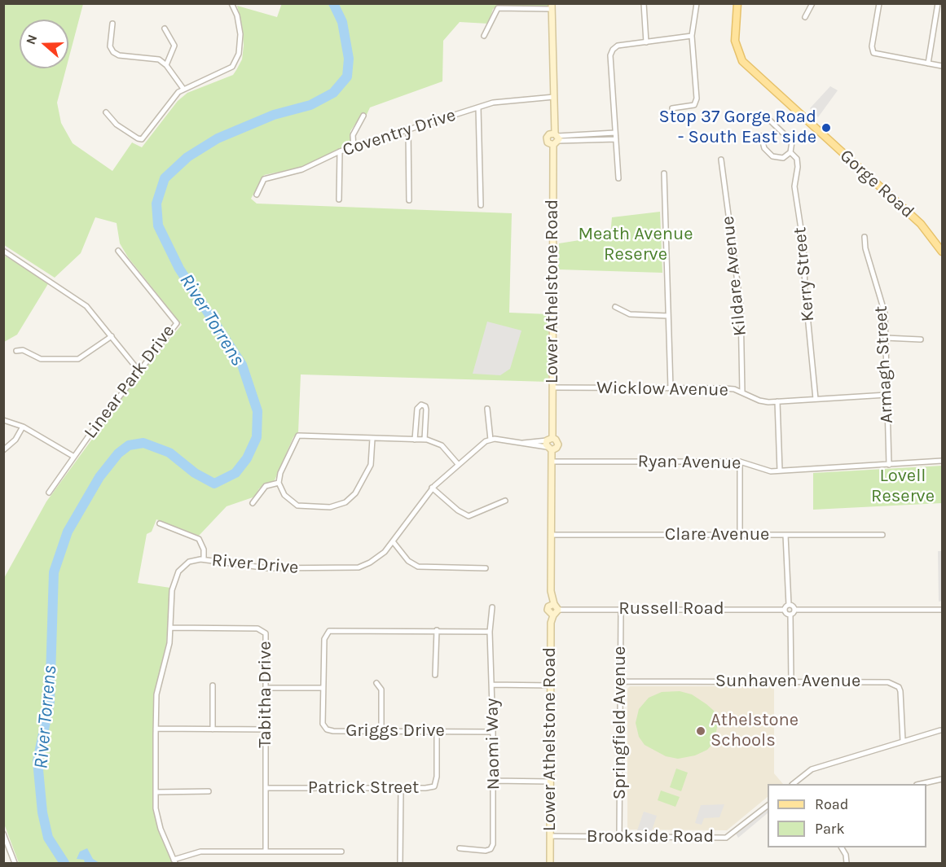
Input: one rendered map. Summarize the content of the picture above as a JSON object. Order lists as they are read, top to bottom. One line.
{"streets":{"main road":["Gorge Road"],"street":["Coventry Drive","Kerry Street","Kildare Avenue","Lower Athelstone Road","Armagh Street","Linear Park Drive","Wicklow Avenue","Ryan Avenue","Clare Avenue","River Drive","Russell Road","Sunhaven Avenue","Tabitha Drive","Springfield Avenue","Griggs Drive","Naomi Way","Patrick Street","Brookside Road"]},"crossings":[["Coventry Drive","Lower Athelstone Road"],["Kerry Street","Wicklow Avenue"],["Kildare Avenue","Wicklow Avenue"],["Lower Athelstone Road","Wicklow Avenue"],["Lower Athelstone Road","Ryan Avenue"],["Lower Athelstone Road","Clare Avenue"],["Lower Athelstone Road","Brookside Road"],["Armagh Street","Wicklow Avenue"],["Armagh Street","Ryan Avenue"],["River Drive","Tabitha Drive"],["Russell Road","Springfield Avenue"],["Sunhaven Avenue","Springfield Avenue"],["Tabitha Drive","Patrick Street"],["Springfield Avenue","Brookside Road"],["Griggs Drive","Naomi Way"],["Griggs Drive","Patrick Street"]],"water":["River Torrens"],"parks":["Meath Avenue Reserve","Lovell Reserve"],"places":["Stop 37 Gorge Road - South East side","Athelstone Schools"],"legend":["Road","Park"],"north":"left"}
